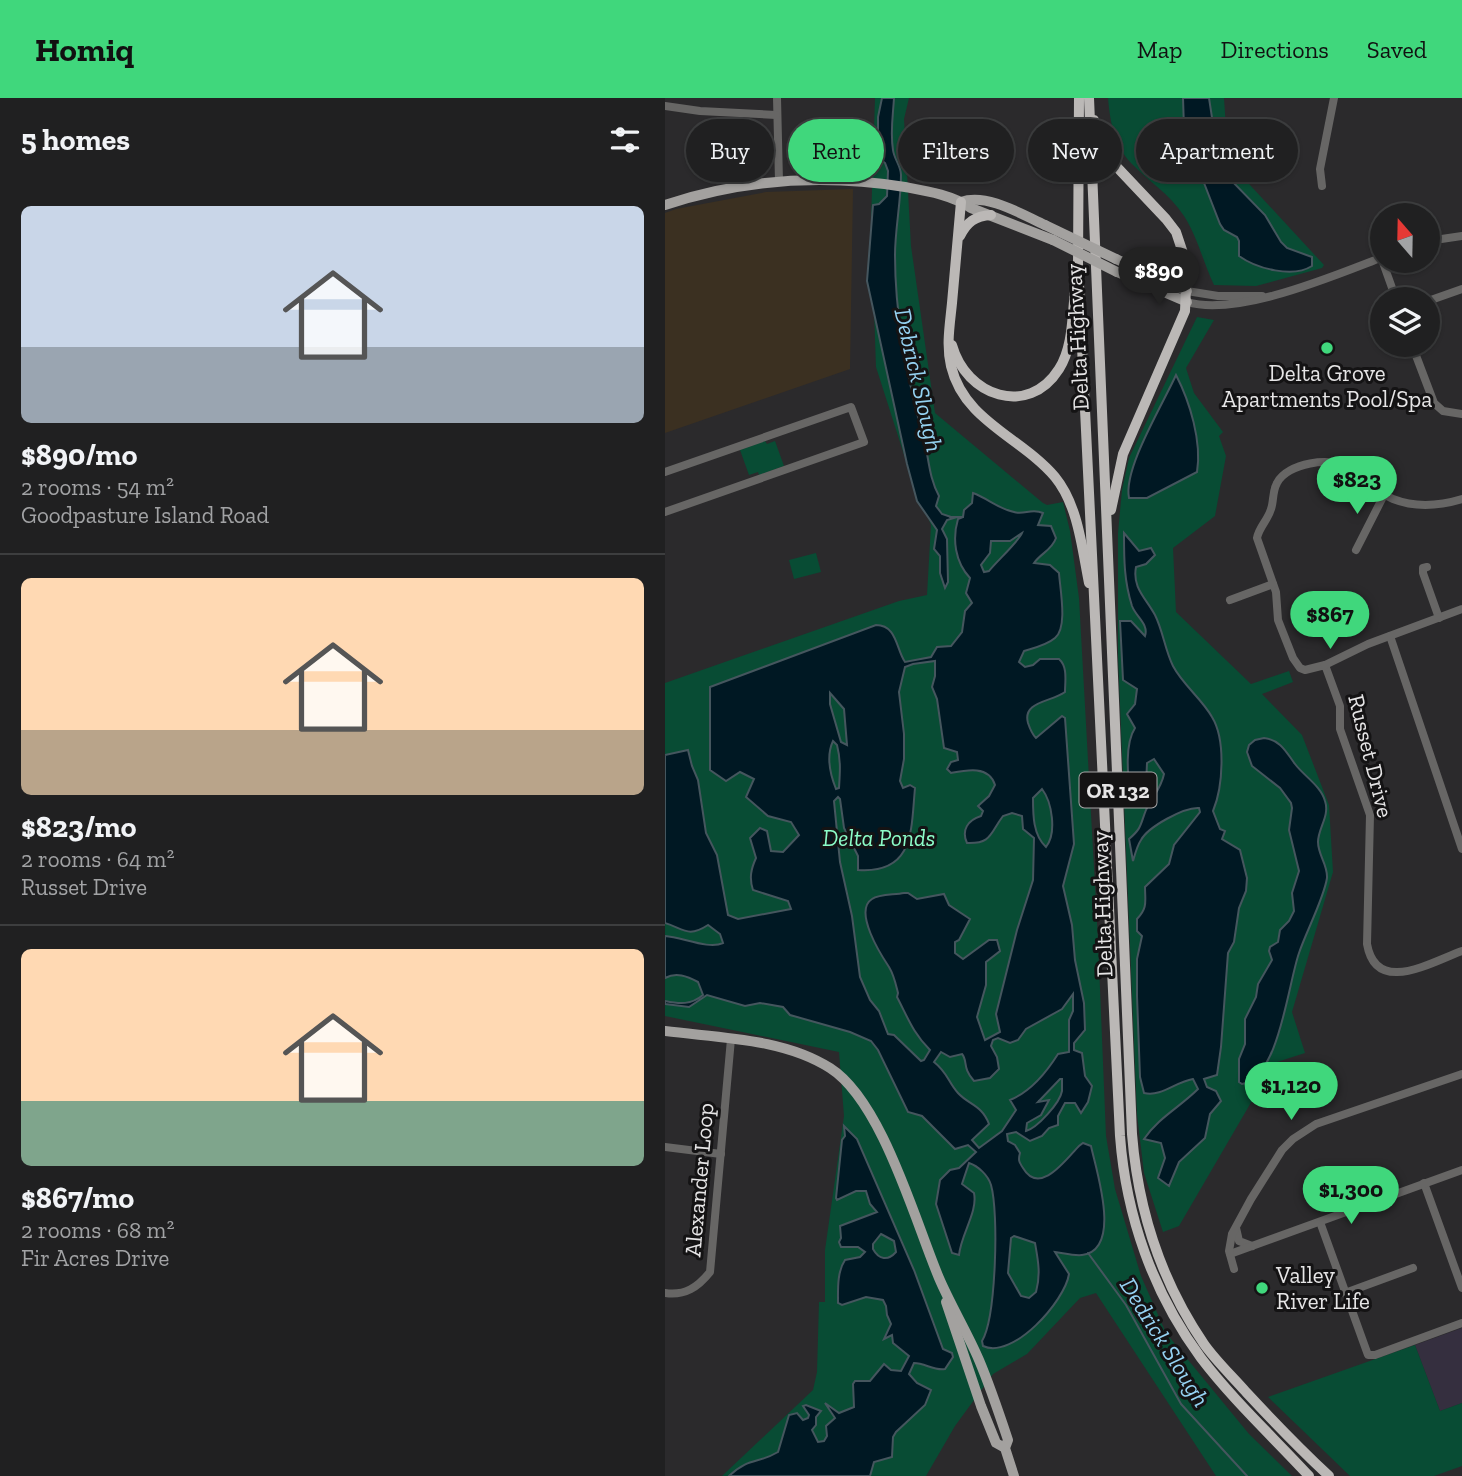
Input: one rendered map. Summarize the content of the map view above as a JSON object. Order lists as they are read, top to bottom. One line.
{"streets":{"highway":["Delta Highway","OR 132"],"street":["Russet Drive","Alexander Loop"]},"water":["Debrick Slough","Dedrick Slough"],"parks":["Delta Ponds"],"places":["Delta Grove Apartments Pool/Spa","Valley River Life"],"north":"top","page":{"header":"Homiq","nav":["Map","Directions","Saved"],"heading":"5 homes","chip":["Buy","Rent","Filters","New","Apartment"],"list":[{"name":"$890/mo","note":"2 rooms · 54 m² · Goodpasture Island Road"},{"name":"$823/mo","note":"2 rooms · 64 m² · Russet Drive"},{"name":"$867/mo","note":"2 rooms · 68 m² · Fir Acres Drive"}],"price":["$890","$823","$867","$1,120","$1,300"]}}
